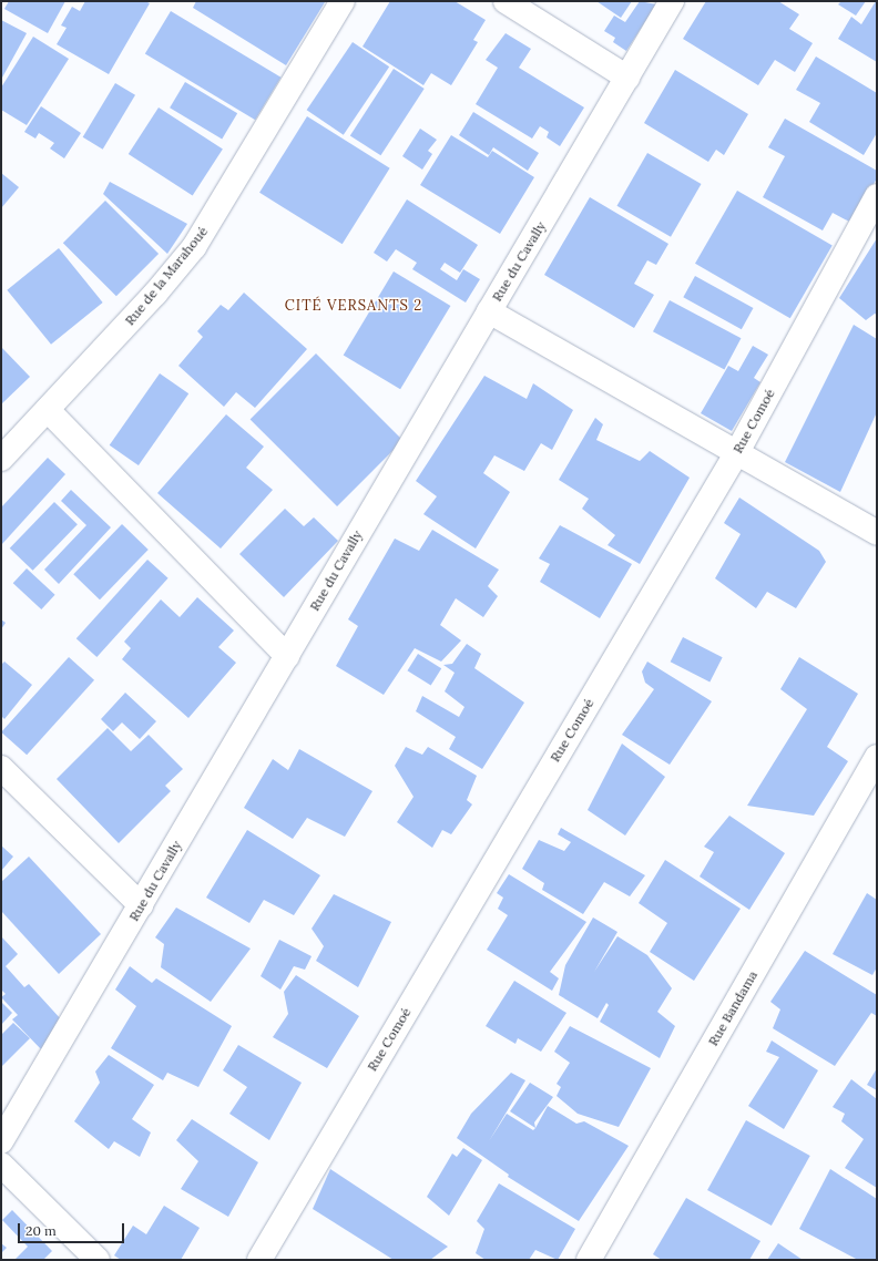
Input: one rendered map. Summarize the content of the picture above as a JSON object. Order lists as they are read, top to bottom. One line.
{"streets":{"street":["Rue du Cavally","Rue de la Marahoué","Rue Comoé","Rue Bandama"]},"districts":["CITÉ VERSANTS 2"],"scale_bar":"20 m"}
